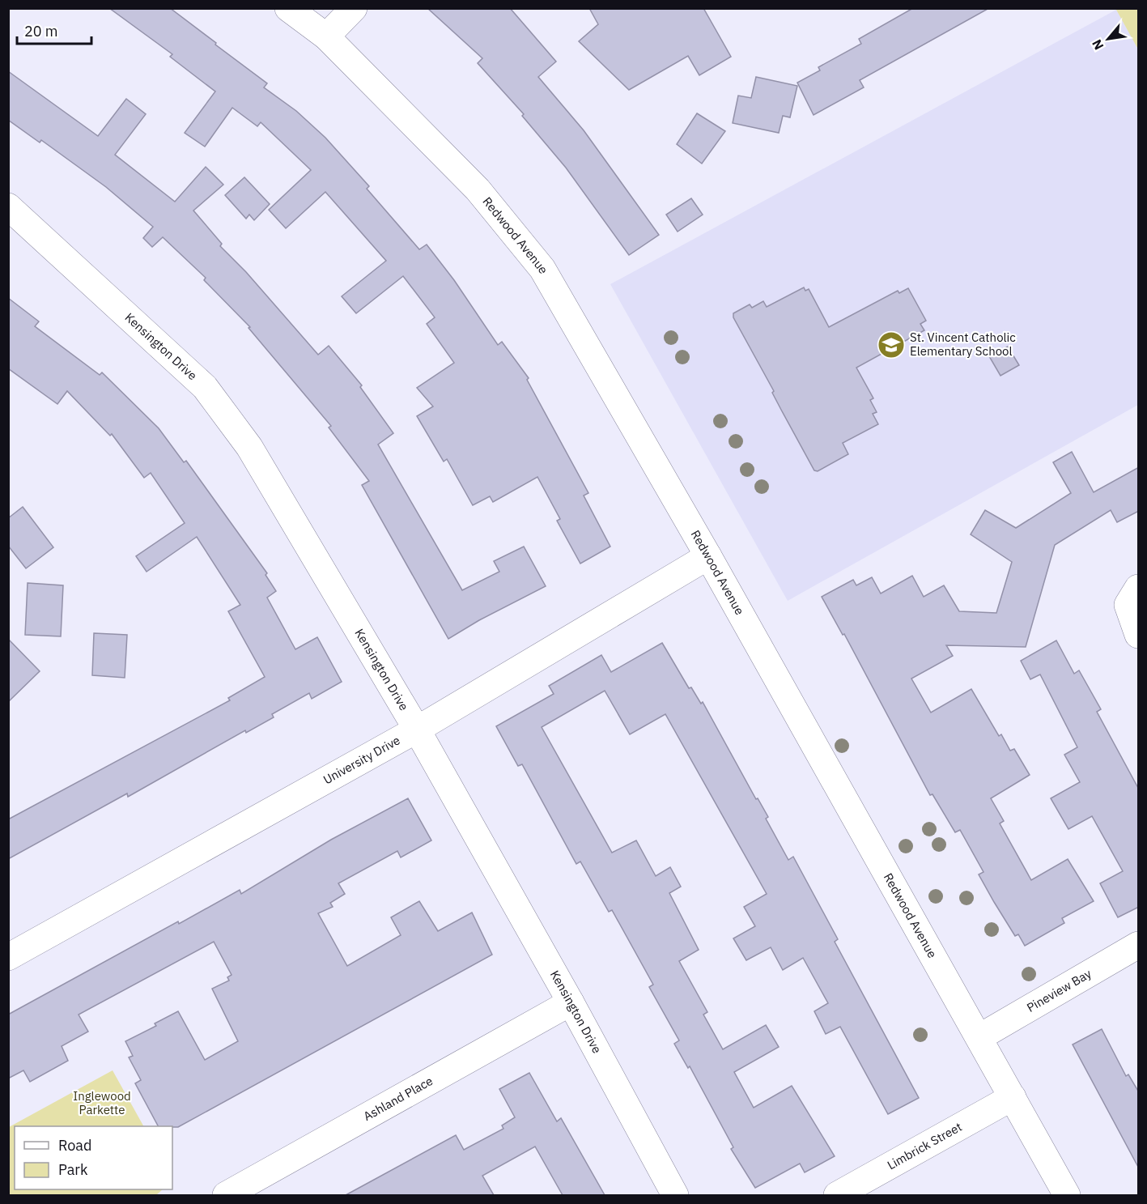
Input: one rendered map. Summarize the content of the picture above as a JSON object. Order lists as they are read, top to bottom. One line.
{"streets":{"street":["Redwood Avenue","Kensington Drive","University Drive","Pineview Bay","Ashland Place","Limbrick Street"]},"crossings":[["Redwood Avenue","University Drive"],["Redwood Avenue","Pineview Bay"],["Redwood Avenue","Limbrick Street"],["Kensington Drive","University Drive"],["Kensington Drive","Ashland Place"]],"parks":["Inglewood Parkette"],"places":{"school or university":["St. Vincent Catholic Elementary School"]},"legend":["Road","Park"],"scale_bar":"20 m","north":"bottom left"}
